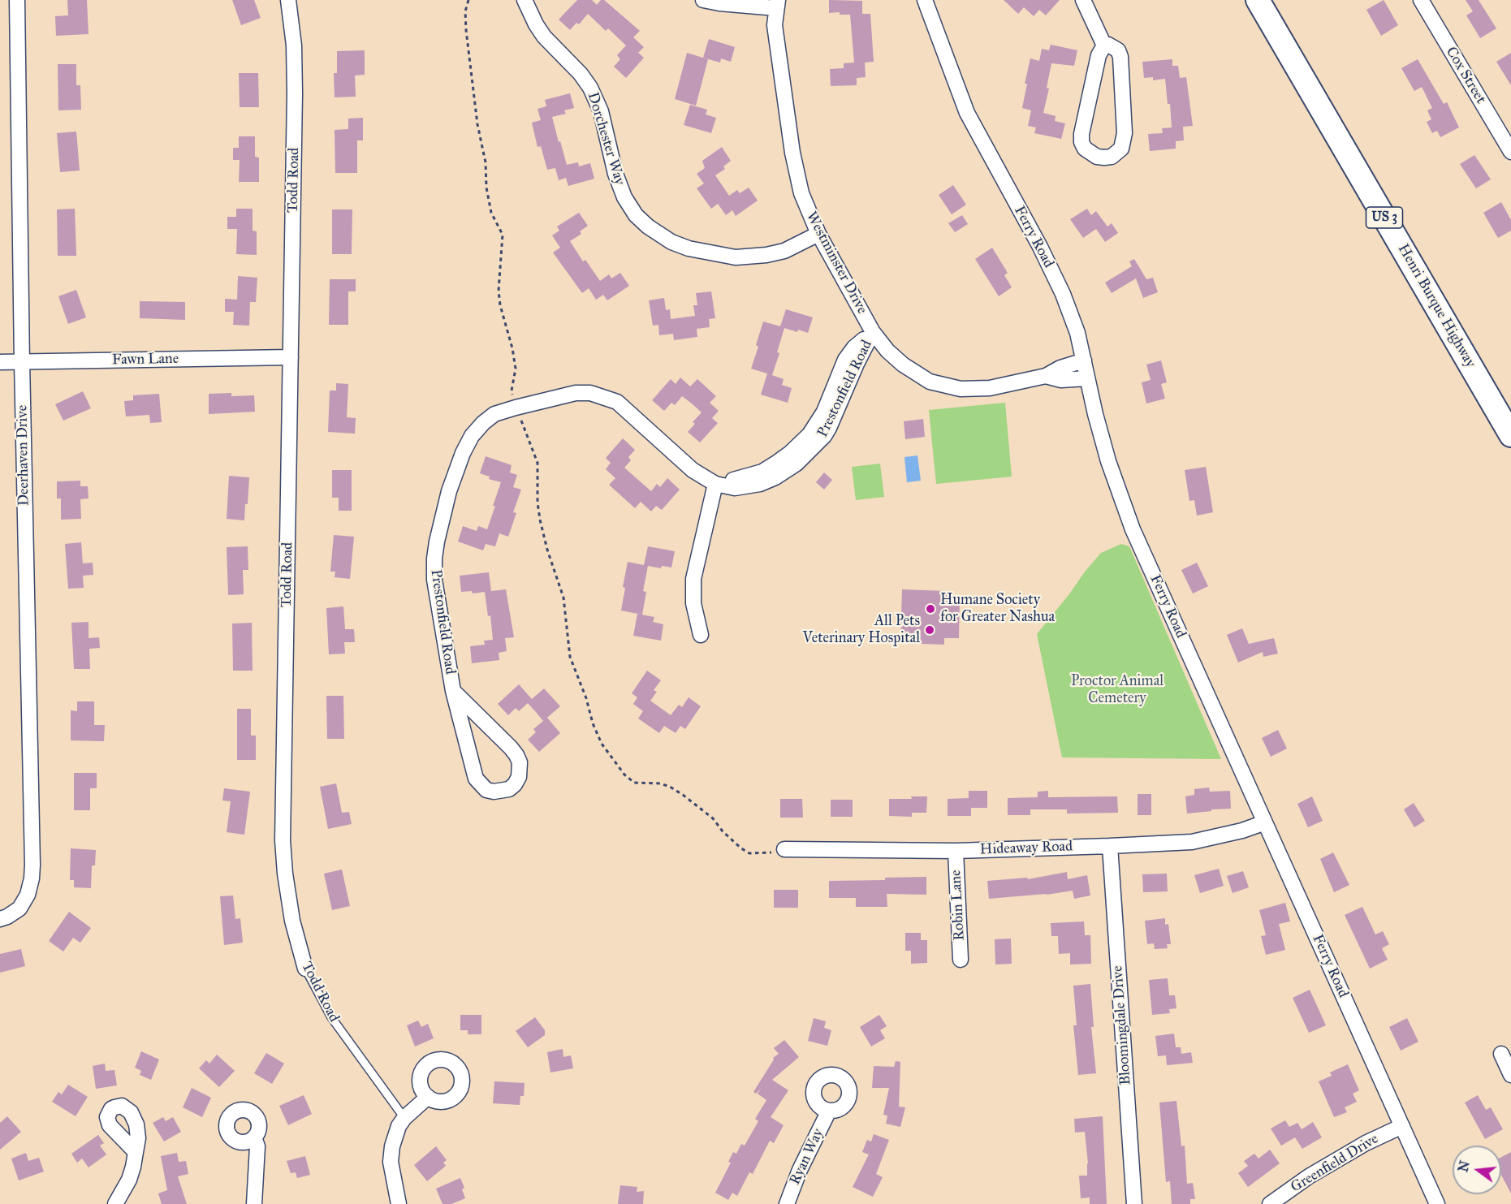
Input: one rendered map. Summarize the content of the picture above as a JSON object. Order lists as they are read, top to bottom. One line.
{"streets":{"main road":["US 3","Henri Burque Highway"],"street":["Cox Street","Dorchester Way","Todd Road","Ferry Road","Westminster Drive","Fawn Lane","Prestonfield Road","Deerhaven Drive","Hideaway Road","Robin Lane","Bloomingdale Drive","Ryan Way","Greenfield Drive"]},"crossings":[["Dorchester Way","Westminster Drive"],["Todd Road","Fawn Lane"],["Ferry Road","Westminster Drive"],["Ferry Road","Hideaway Road"],["Ferry Road","Greenfield Drive"],["Westminster Drive","Prestonfield Road"],["Fawn Lane","Deerhaven Drive"],["Hideaway Road","Robin Lane"],["Hideaway Road","Bloomingdale Drive"]],"parks":["Proctor Animal Cemetery"],"places":["Humane Society for Greater Nashua","All Pets Veterinary Hospital"],"north":"left"}
